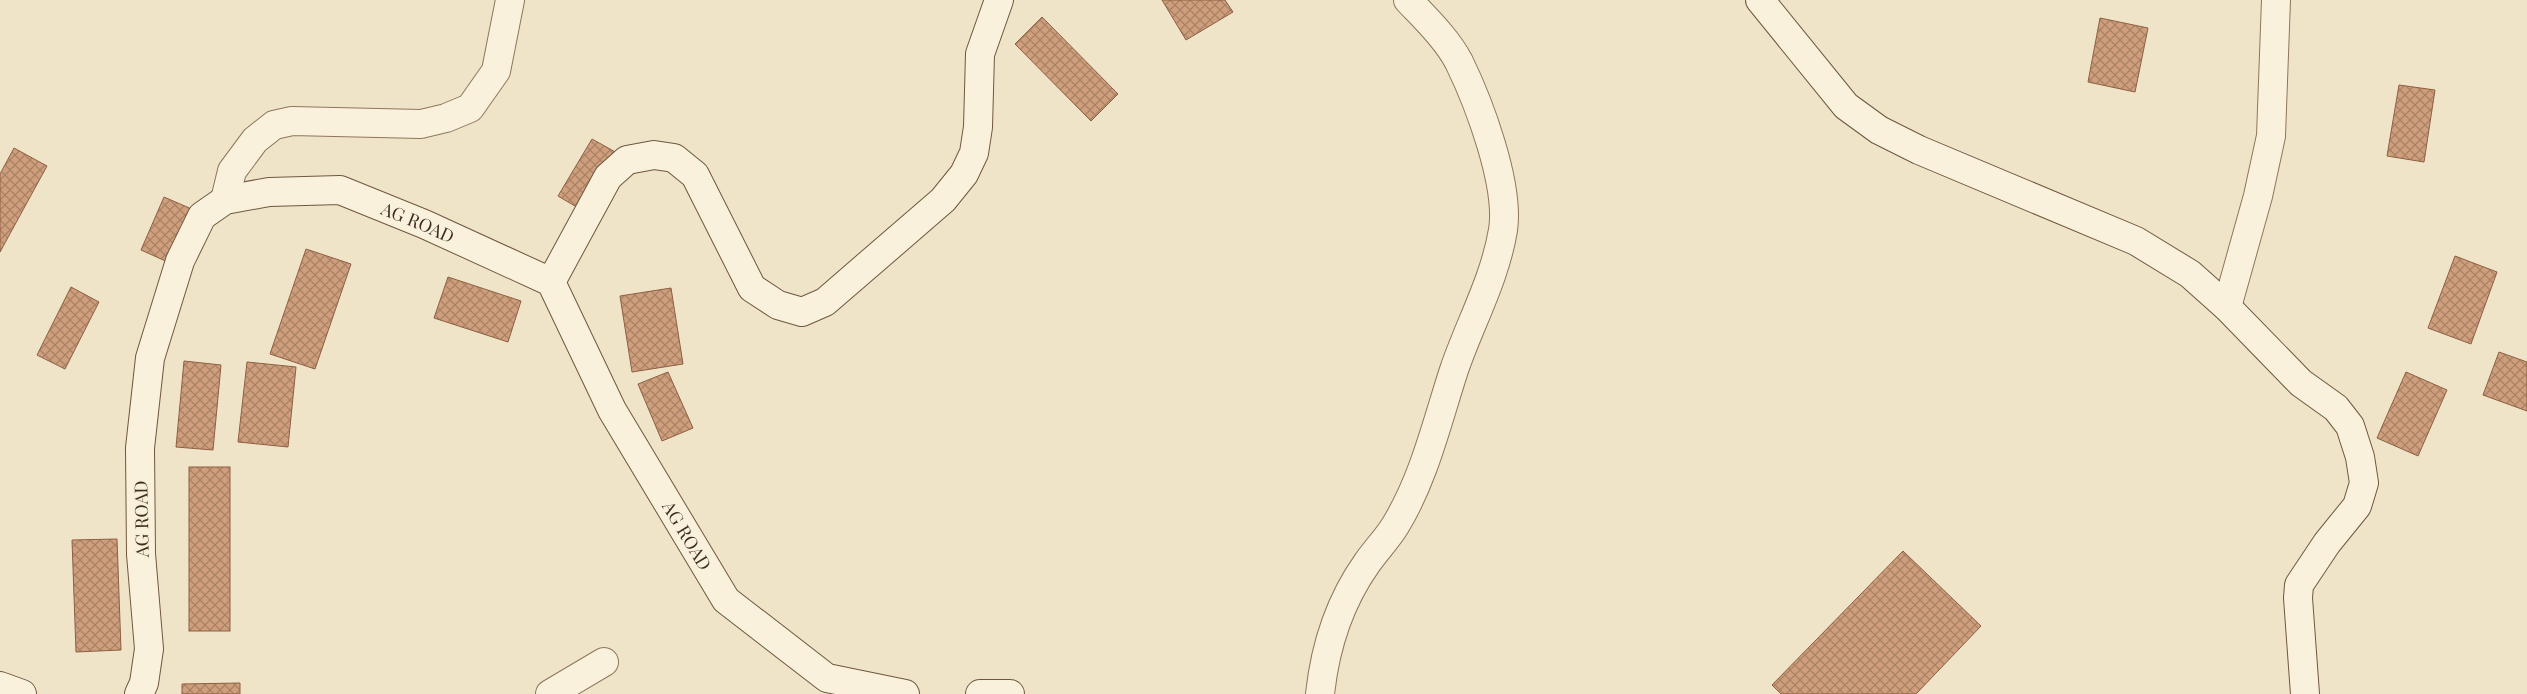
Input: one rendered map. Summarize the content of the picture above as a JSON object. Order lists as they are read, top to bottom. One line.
{"streets":{"street":["AG ROAD"]}}
